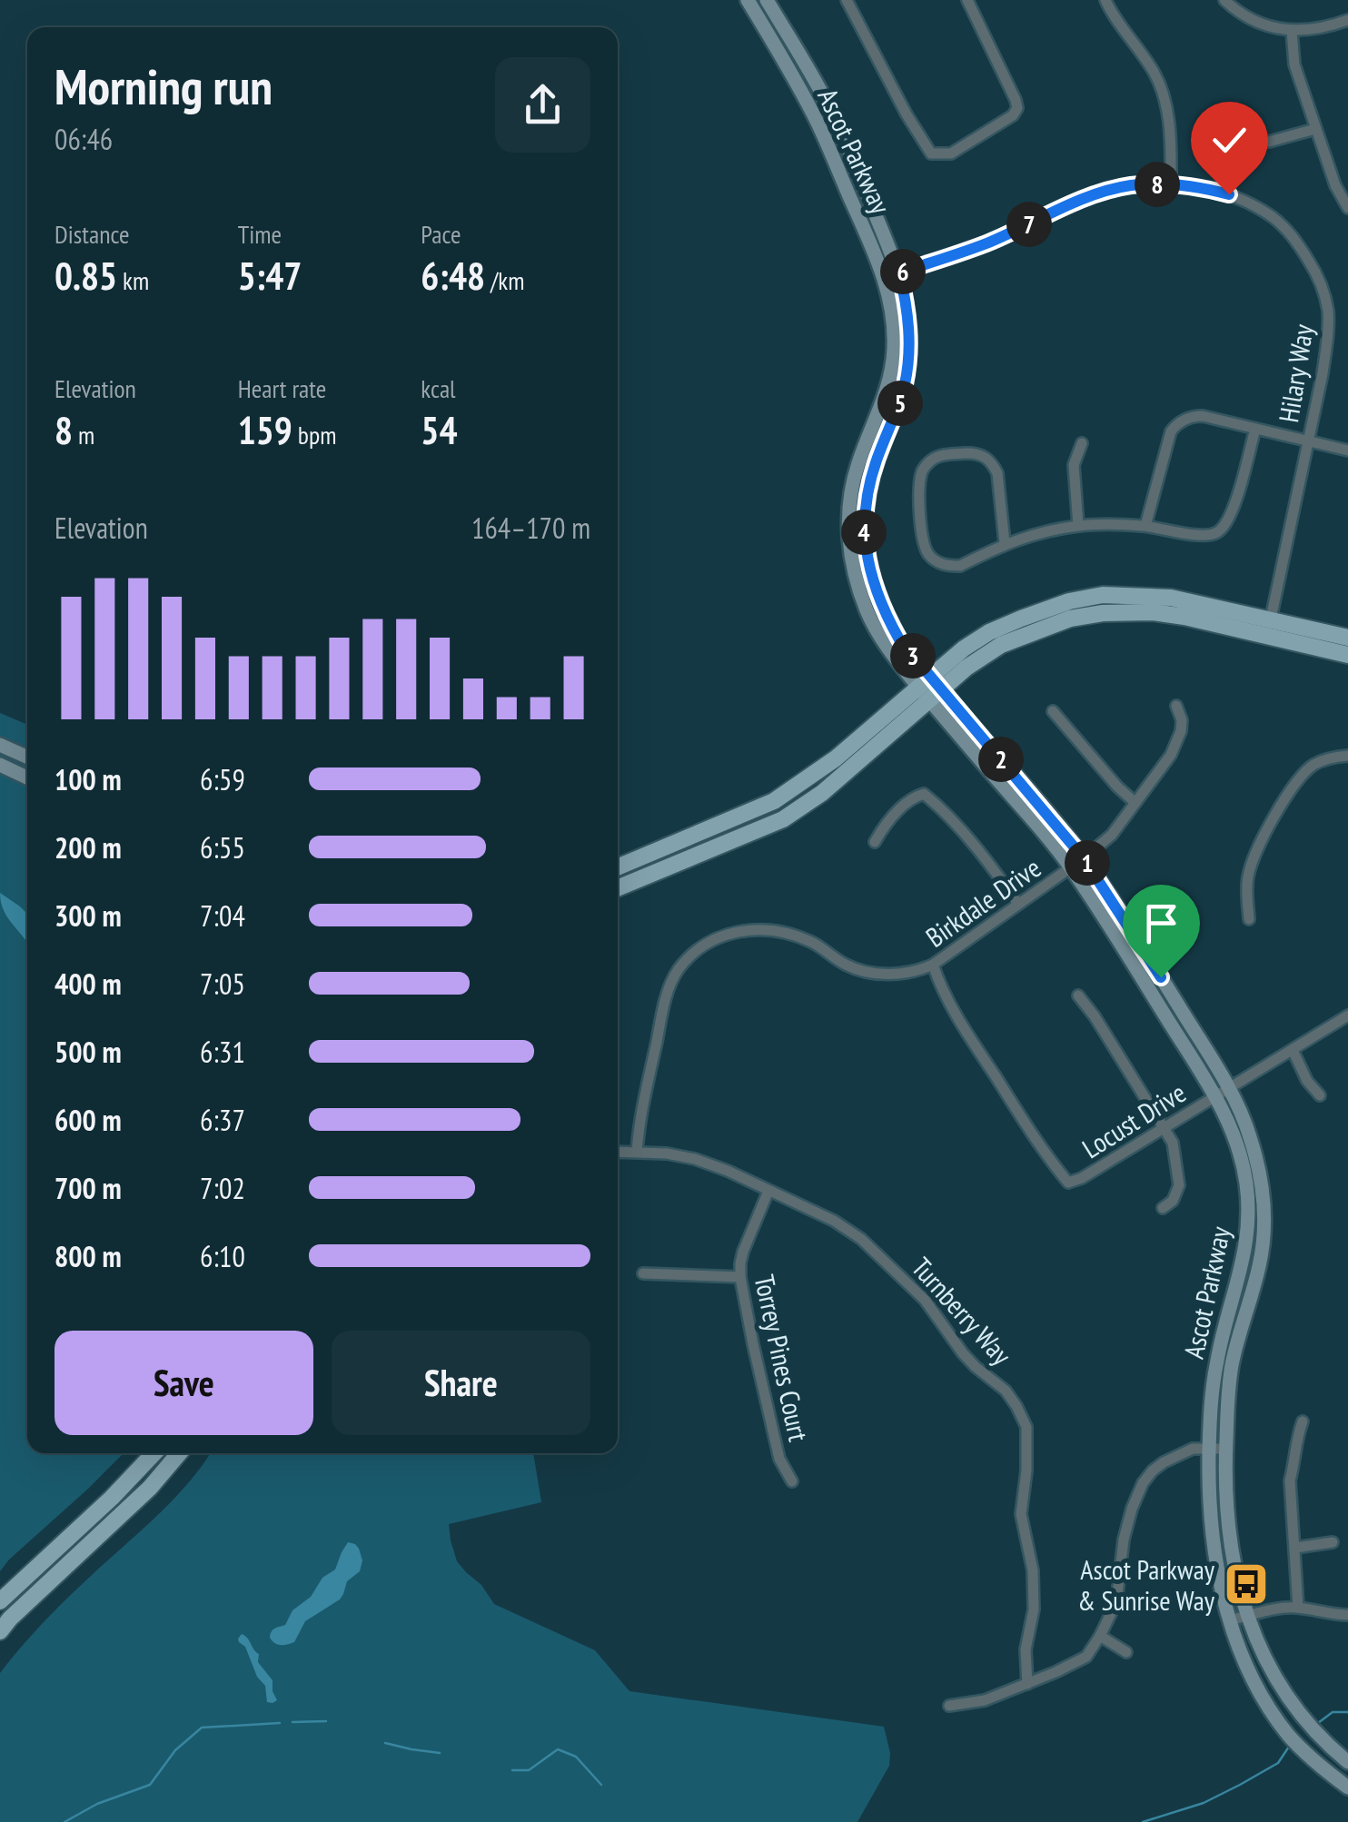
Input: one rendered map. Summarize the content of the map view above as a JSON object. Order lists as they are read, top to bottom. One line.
{"streets":{"main road":["Ascot Parkway"],"street":["Hilary Way","Birkdale Drive","Locust Drive","Turnberry Way","Torrey Pines Court"]},"crossings":[["Ascot Parkway","Hilary Way"],["Ascot Parkway","Birkdale Drive"],["Ascot Parkway","Locust Drive"],["Birkdale Drive","Locust Drive"],["Birkdale Drive","Turnberry Way"],["Turnberry Way","Torrey Pines Court"]],"places":{"bus stop":["Ascot Parkway & Sunrise Way"]},"page":{"heading":["Morning run","06:46"],"pins":["8","7","6","5","4","3","2","1"],"stats":[["Distance","0.85 km"],["Time","5:47"],["Pace","6:48 /km"],["Elevation","8 m"],["Heart rate","159 bpm"],["kcal","54"]],"chart":["Elevation","164–170 m"],"list":[{"name":"100 m","note":"6:59"},{"name":"200 m","note":"6:55"},{"name":"300 m","note":"7:04"},{"name":"400 m","note":"7:05"},{"name":"500 m","note":"6:31"},{"name":"600 m","note":"6:37"},{"name":"700 m","note":"7:02"},{"name":"800 m","note":"6:10"}],"buttons":["Save","Share"]}}
